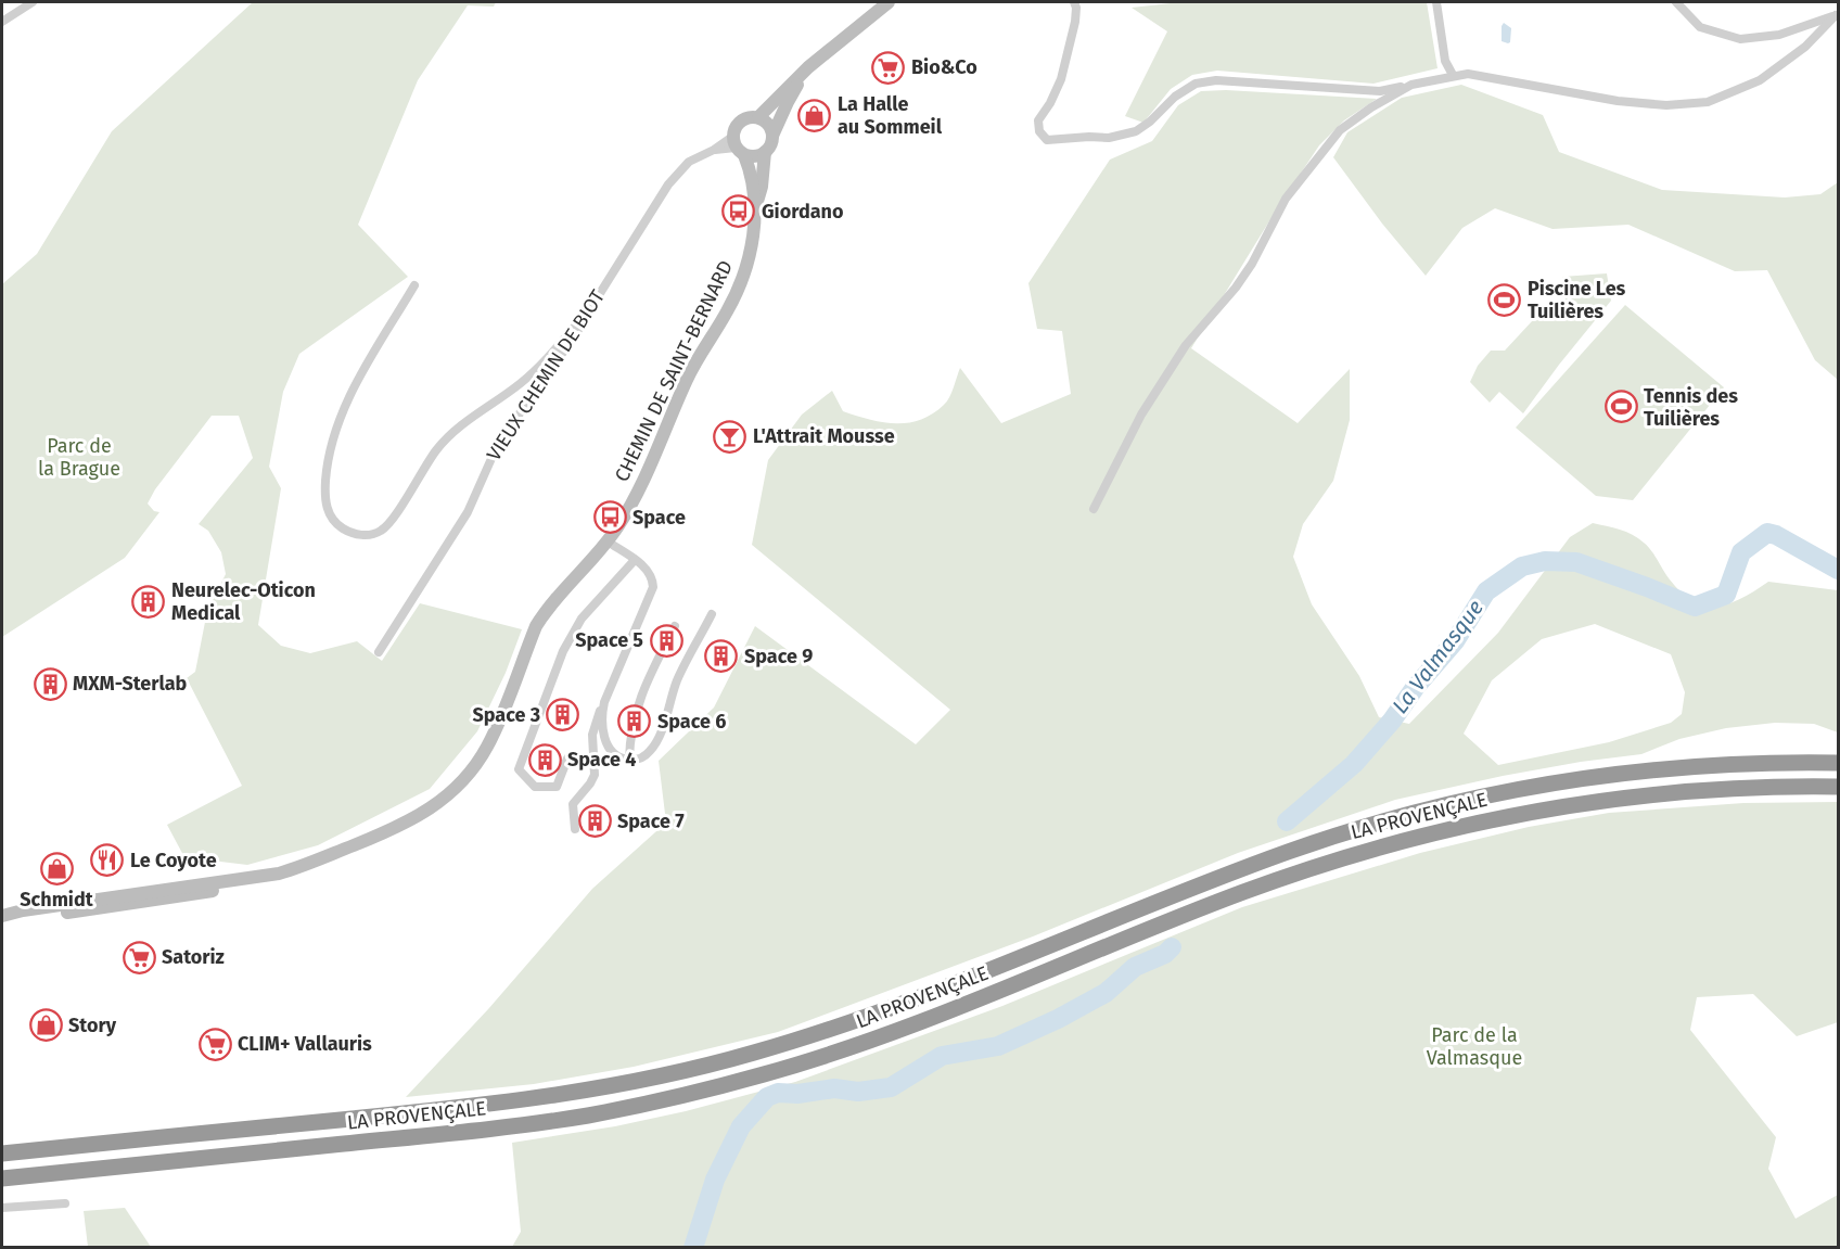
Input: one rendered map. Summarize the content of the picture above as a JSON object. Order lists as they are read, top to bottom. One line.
{"streets":{"highway":["LA PROVENÇALE"],"main road":["CHEMIN DE SAINT-BERNARD"],"street":["VIEUX CHEMIN DE BIOT"]},"crossings":[["CHEMIN DE SAINT-BERNARD","VIEUX CHEMIN DE BIOT"]],"water":["La Valmasque"],"parks":["Parc de la Brague","Parc de la Valmasque"],"places":{"supermarket":["Bio&Co","Satoriz","CLIM+ Vallauris"],"shop":["La Halle au Sommeil","Schmidt","Story"],"bus stop":["Giordano","Space"],"sports":["Piscine Les Tuilières","Tennis des Tuilières"],"bar":["L'Attrait Mousse"],"building":["Neurelec-Oticon Medical","Space 5","Space 9","MXM-Sterlab","Space 3","Space 6","Space 4","Space 7"],"restaurant":["Le Coyote"]}}
